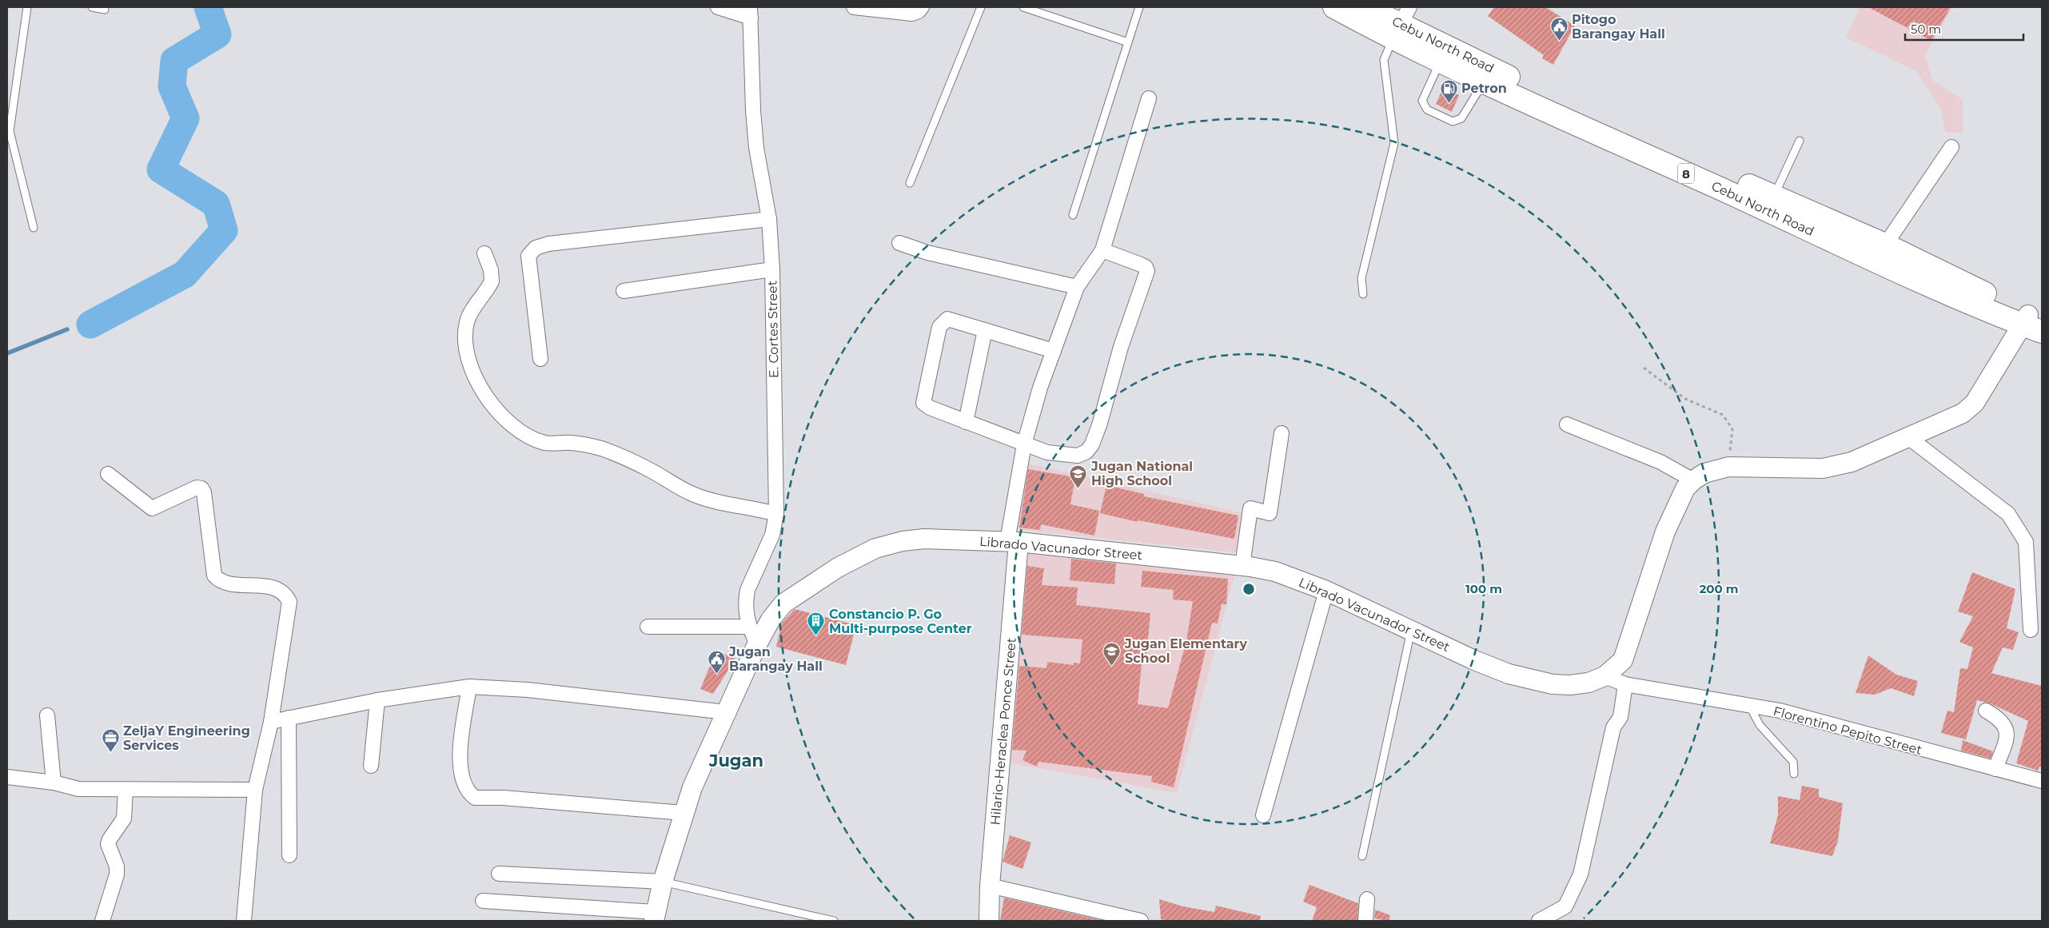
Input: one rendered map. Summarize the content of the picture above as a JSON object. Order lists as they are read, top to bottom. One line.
{"streets":{"main road":["Cebu North Road","8"],"street":["E. Cortes Street","Librado Vacunador Street","Florentino Pepito Street","Hilario-Heraclea Ponce Street"]},"crossings":[["E. Cortes Street","Librado Vacunador Street"],["Librado Vacunador Street","Florentino Pepito Street"],["Librado Vacunador Street","Hilario-Heraclea Ponce Street"]],"districts":["Jugan"],"places":{"public building":["Pitogo Barangay Hall","Jugan Barangay Hall"],"fuel station":["Petron"],"school or university":["Jugan National High School","Jugan Elementary School"],"building":["Constancio P. Go Multi-purpose Center"],"office":["ZeljaY Engineering Services"]},"scale_bar":"50 m","rings":["100 m","200 m"]}
